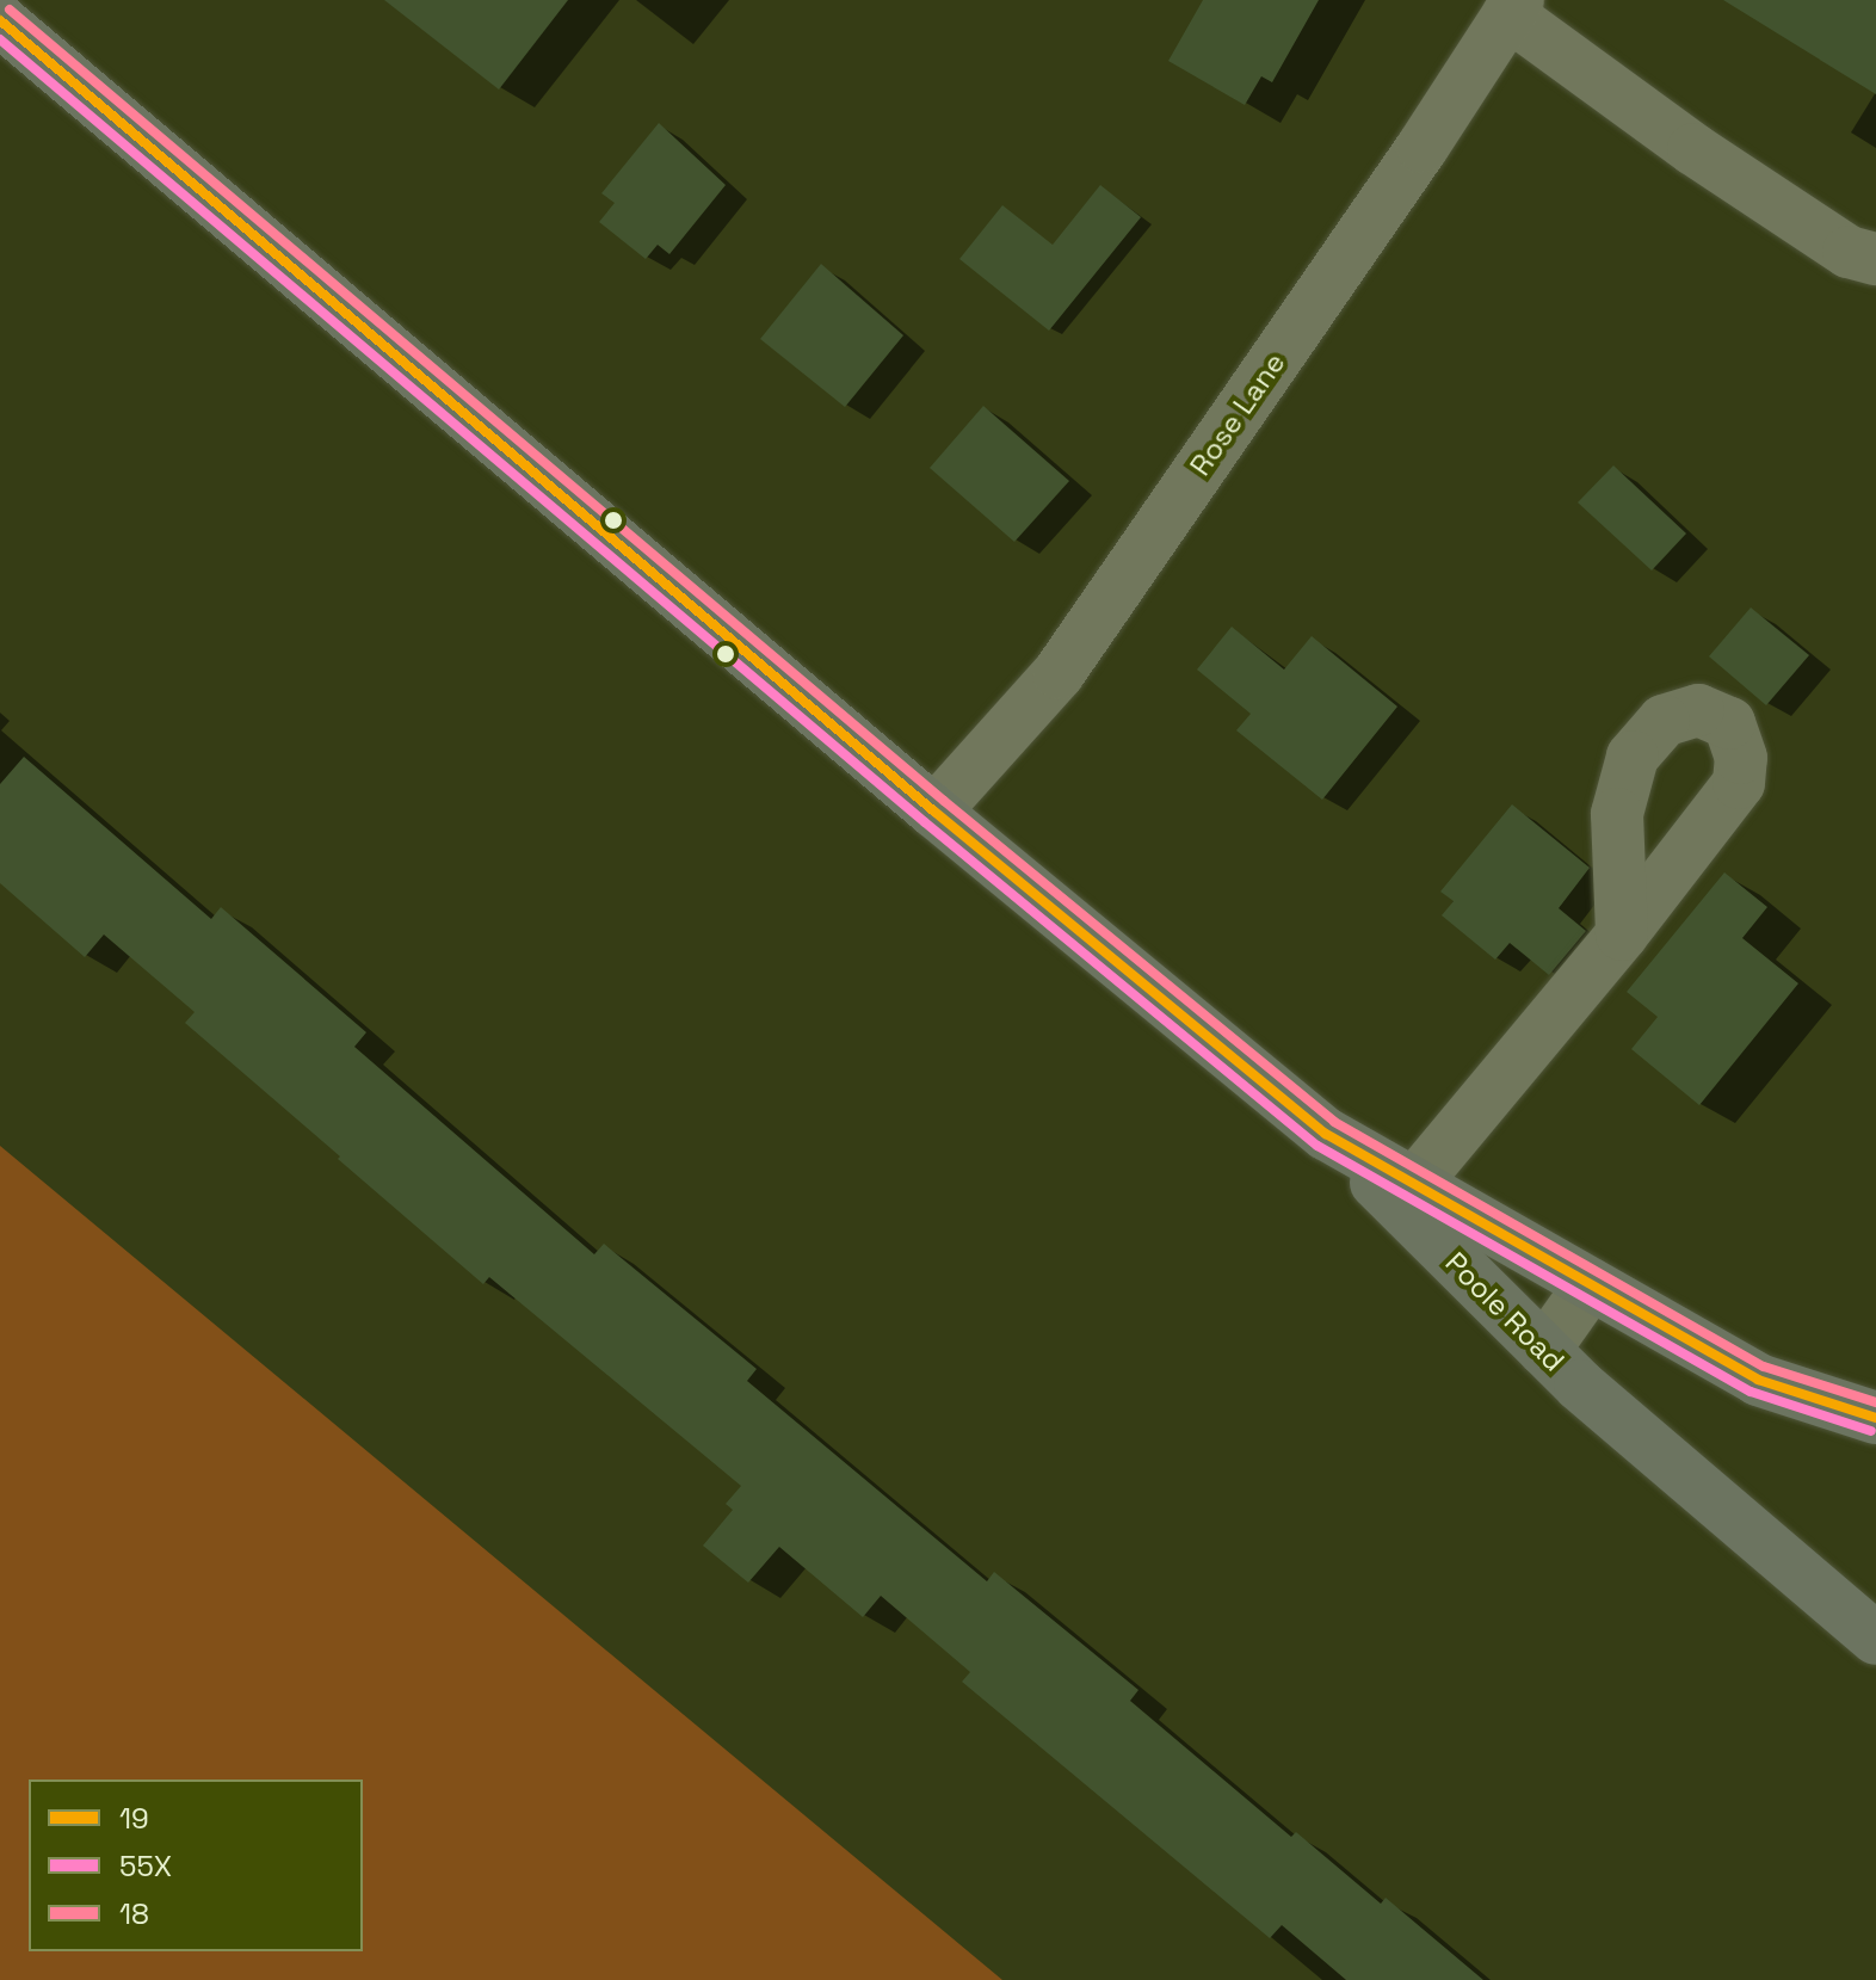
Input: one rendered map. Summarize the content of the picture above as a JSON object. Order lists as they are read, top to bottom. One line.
{"streets":{"main road":["Poole Road"],"street":["Rose Lane"]},"lines":["transit line 18","transit line 19","transit line 55X"],"legend":["19","55X","18"]}
